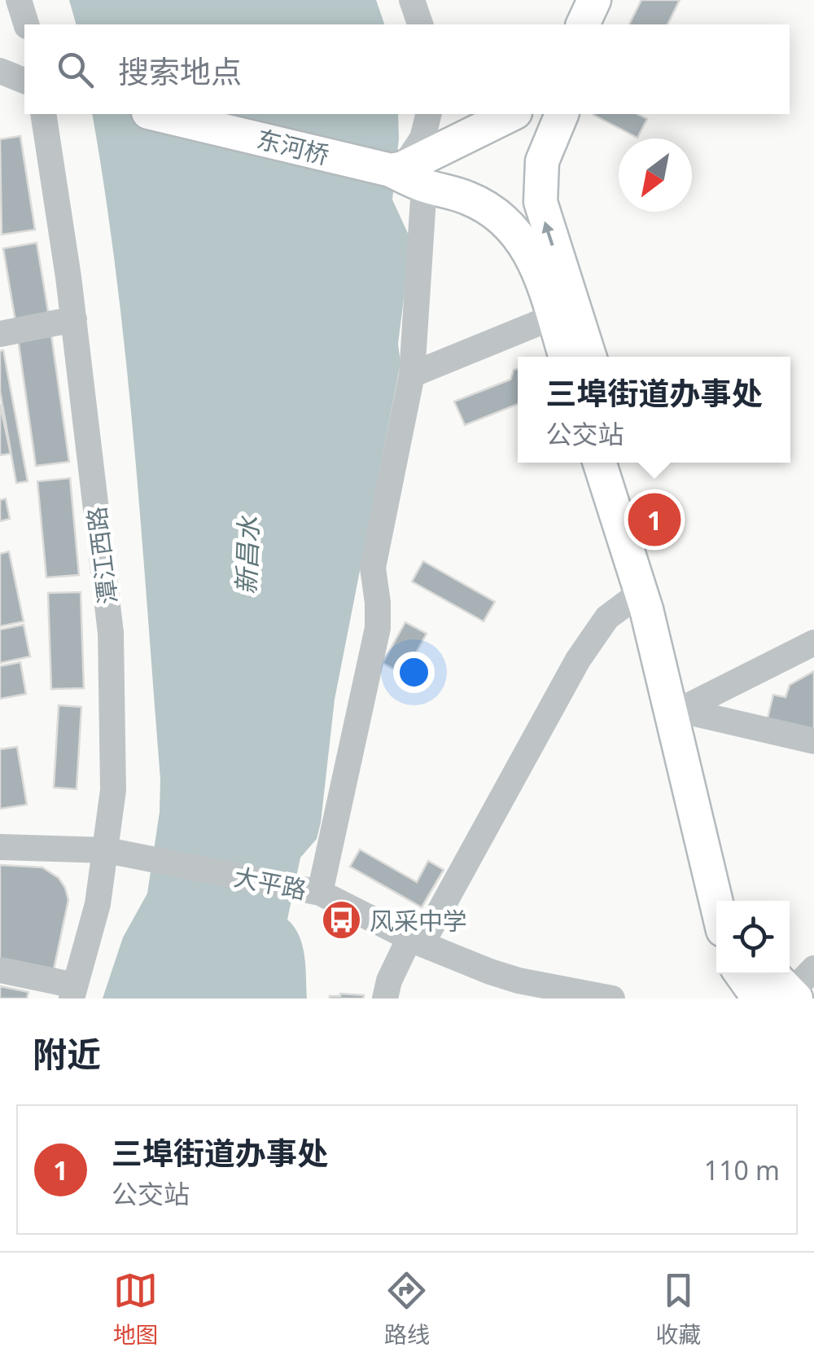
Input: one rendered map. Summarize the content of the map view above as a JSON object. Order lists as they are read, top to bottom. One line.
{"streets":{"main road":["东河桥"],"street":["潭江西路","大平路"]},"crossings":[["潭江西路","大平路"]],"water":["新昌水"],"places":{"bus stop":["风采中学"]},"north":"bottom left","page":{"search":"搜索地点","popup":["三埠街道办事处","公交站"],"pins":"1","heading":"附近","list":[{"mark":"1","name":"三埠街道办事处","note":"公交站","value":"110 m"}],"nav":["地图","路线","收藏"]}}
